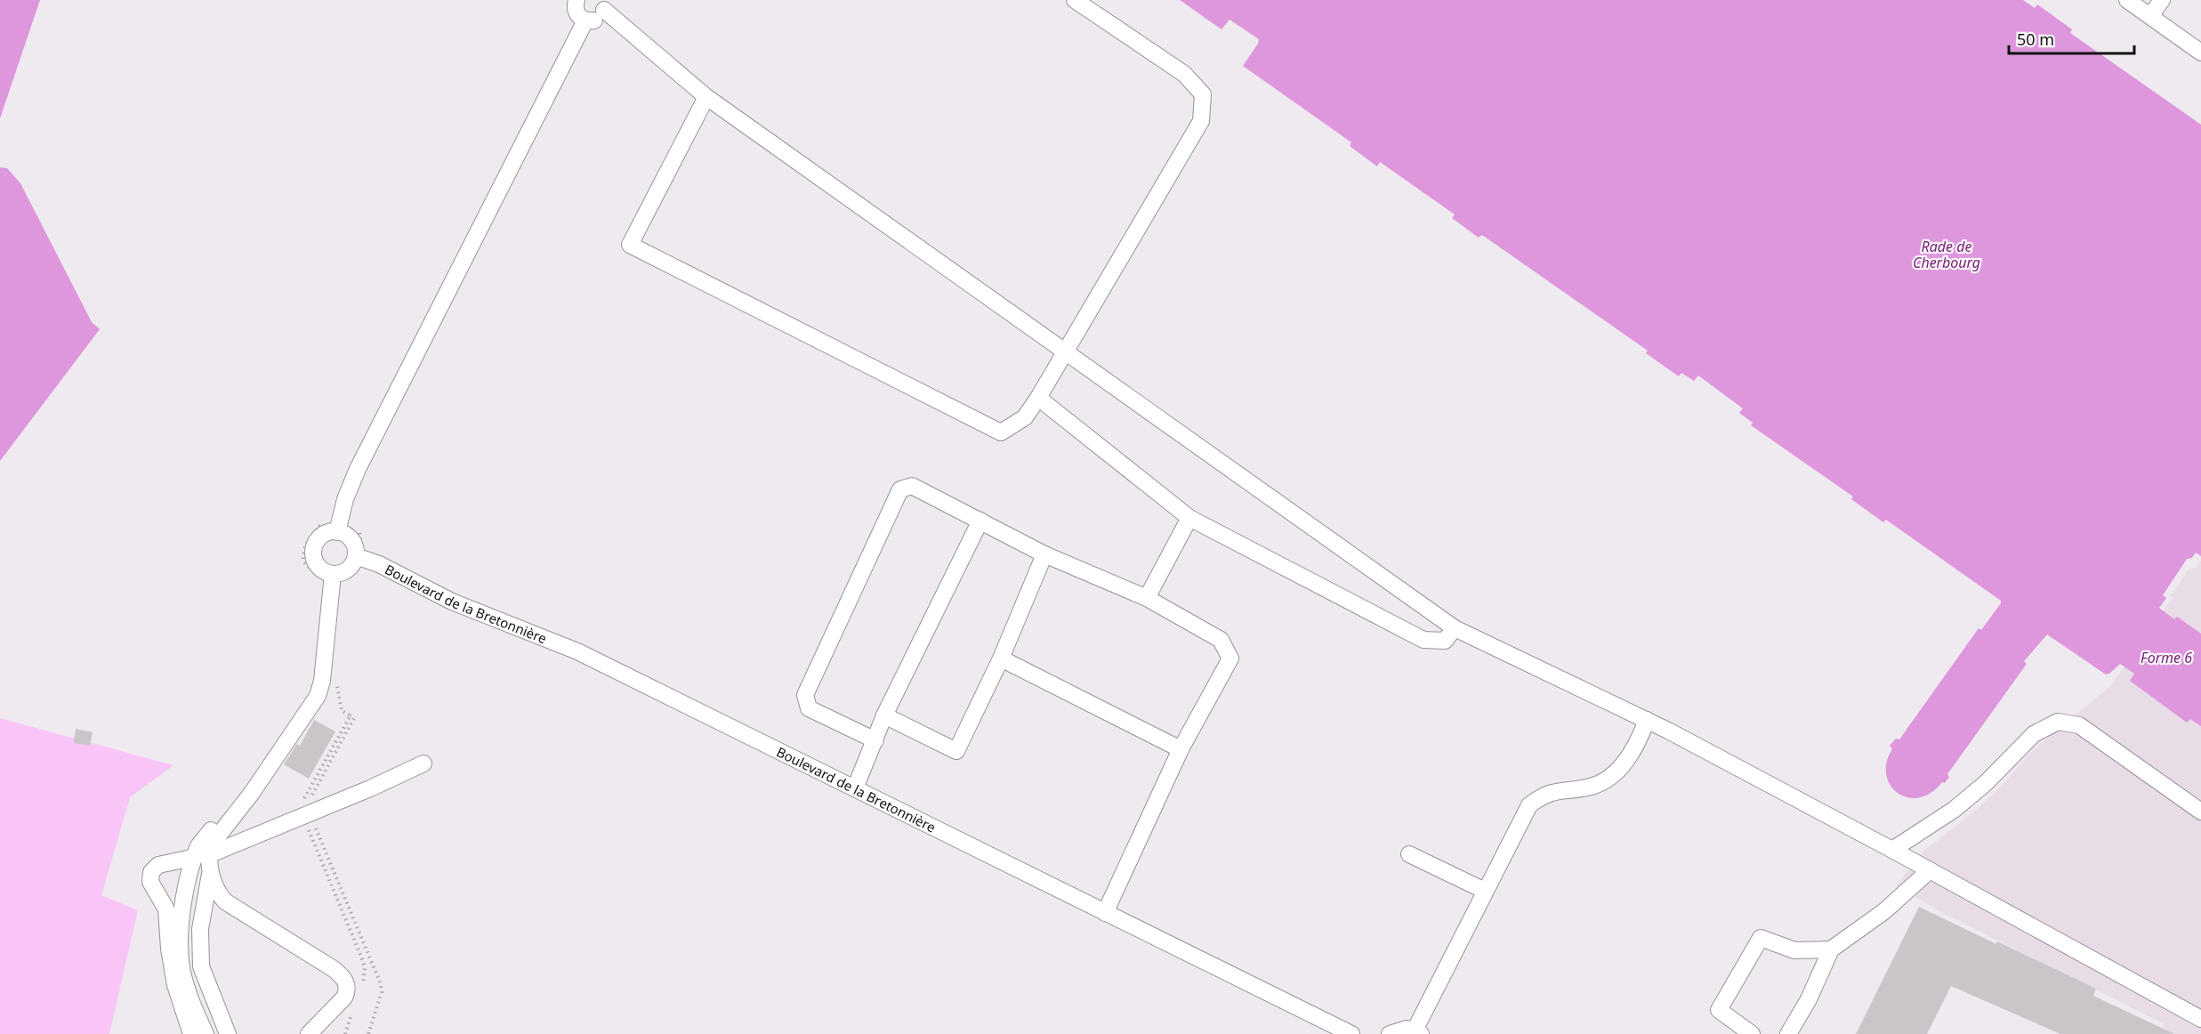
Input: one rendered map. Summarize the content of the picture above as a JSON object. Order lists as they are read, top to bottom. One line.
{"streets":{"lane":["Boulevard de la Bretonnière"]},"water":["Rade de Cherbourg","Forme 6"],"scale_bar":"50 m"}
